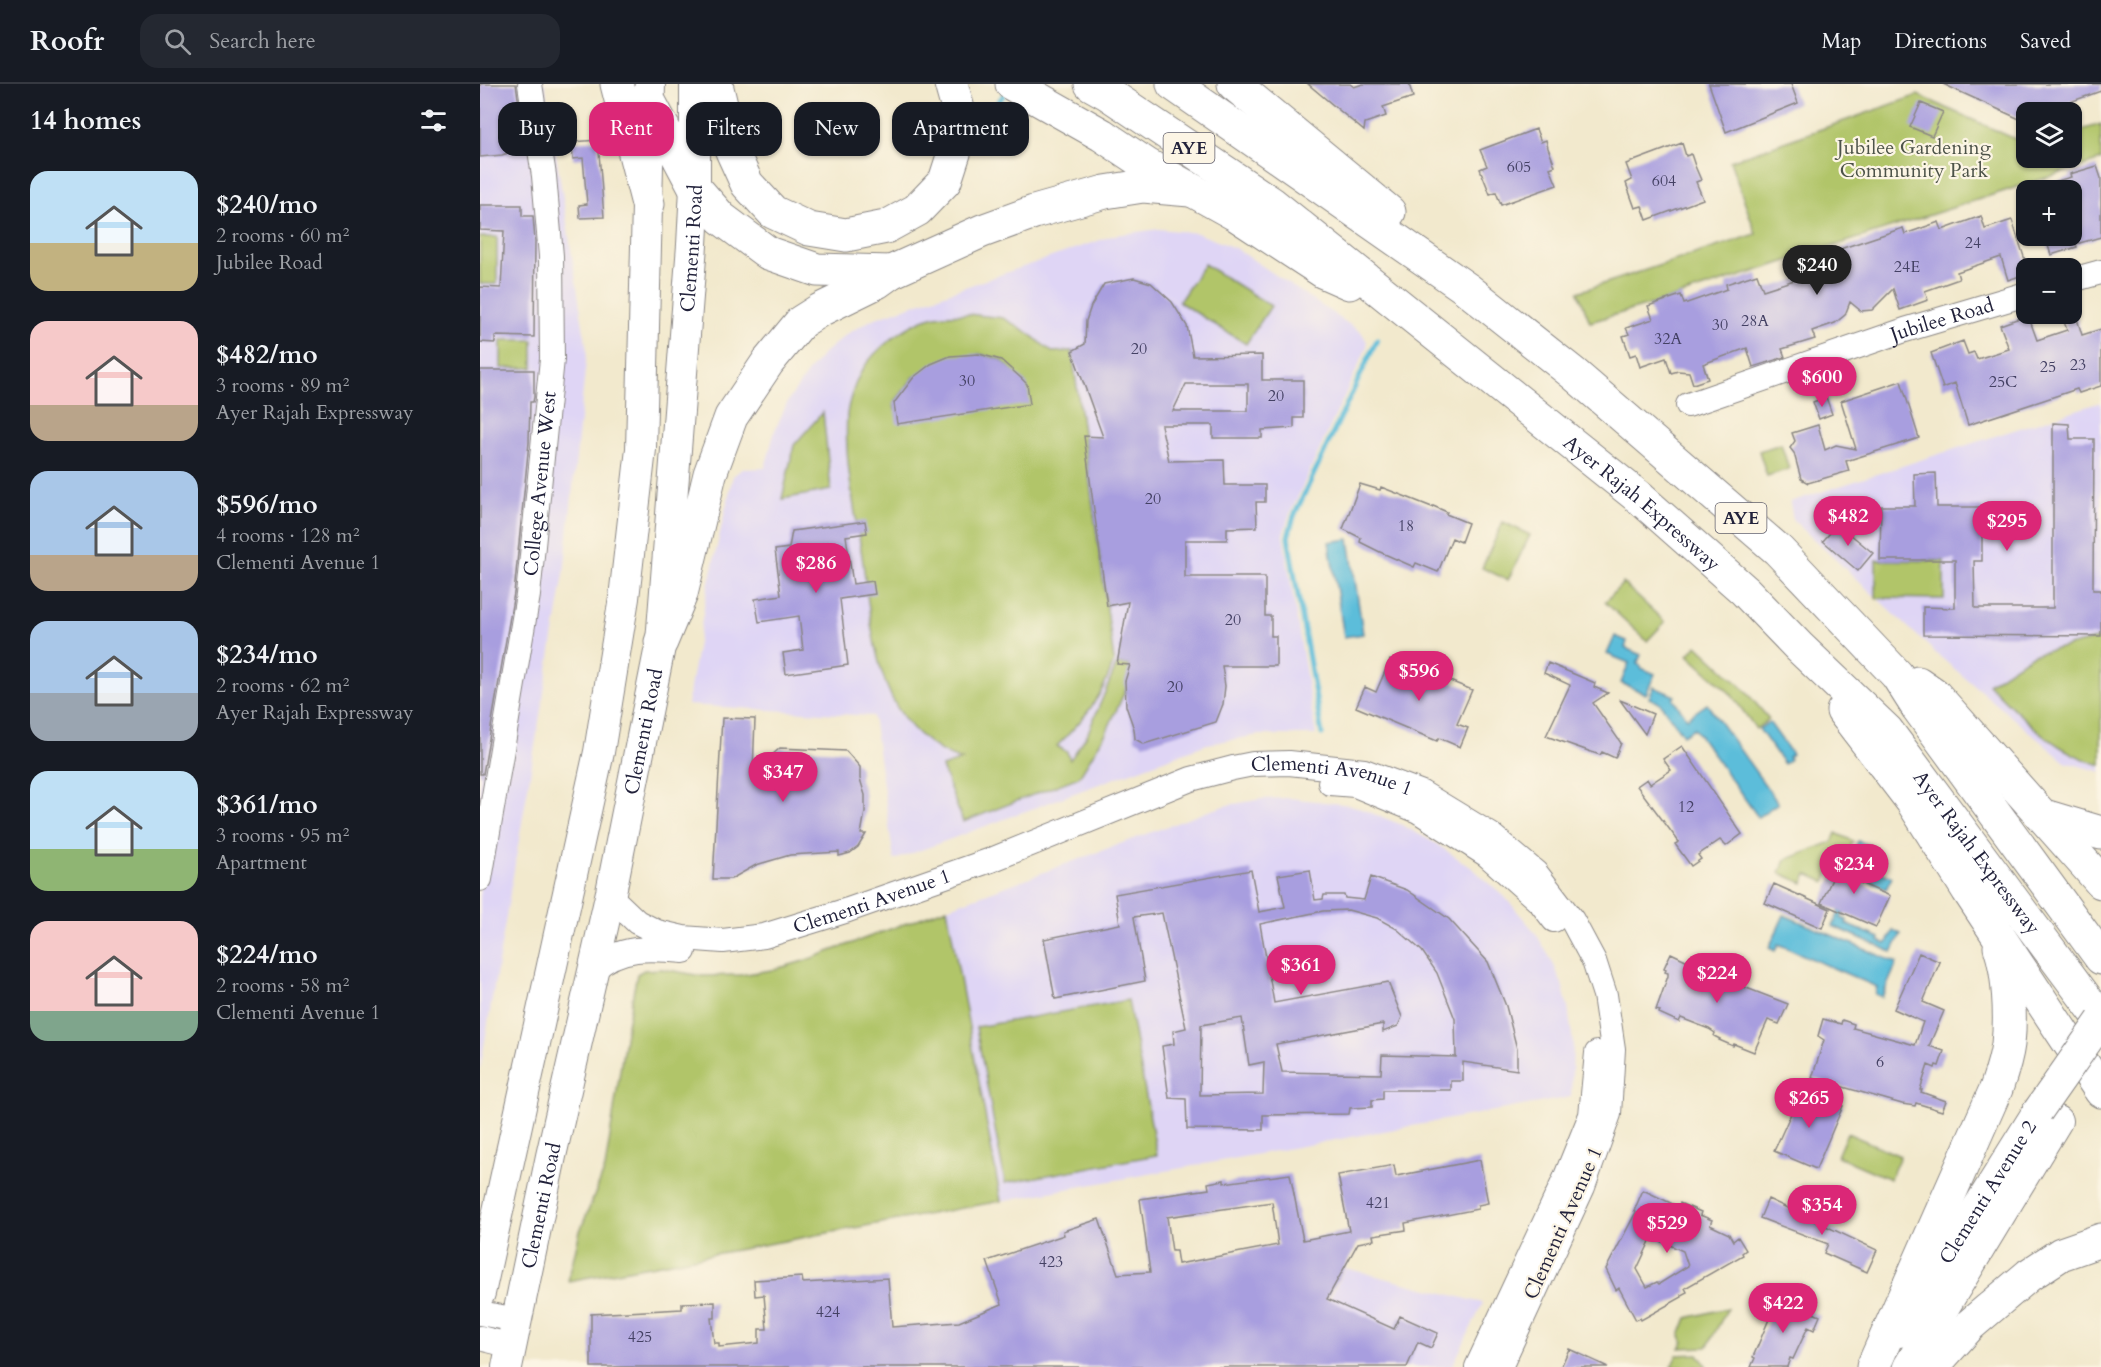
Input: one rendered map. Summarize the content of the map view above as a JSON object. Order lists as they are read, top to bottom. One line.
{"streets":{"highway":["AYE","Ayer Rajah Expressway"],"main road":["Clementi Road","Clementi Avenue 2"],"street":["Jubilee Road","College Avenue West","Clementi Avenue 1"]},"crossings":[["Clementi Road","Clementi Avenue 1"],["Ayer Rajah Expressway","Clementi Avenue 2"]],"parks":["Jubilee Gardening Community Park"],"house_numbers":["605","604","24","24E","28A","30","32A","20","23","25","30","25C","20","20","18","20","20","12","6","421","423","424","425"],"page":{"header":"Roofr","search":"Search here","nav":["Map","Directions","Saved"],"heading":"14 homes","map_buttons":["+","−"],"chip":["Buy","Rent","Filters","New","Apartment"],"list":[{"name":"$240/mo","note":"2 rooms · 60 m² · Jubilee Road"},{"name":"$482/mo","note":"3 rooms · 89 m² · Ayer Rajah Expressway"},{"name":"$596/mo","note":"4 rooms · 128 m² · Clementi Avenue 1"},{"name":"$234/mo","note":"2 rooms · 62 m² · Ayer Rajah Expressway"},{"name":"$361/mo","note":"3 rooms · 95 m² · Apartment"},{"name":"$224/mo","note":"2 rooms · 58 m² · Clementi Avenue 1"}],"price":["$240","$600","$482","$295","$286","$596","$347","$234","$361","$224","$265","$354","$529","$422"]}}
